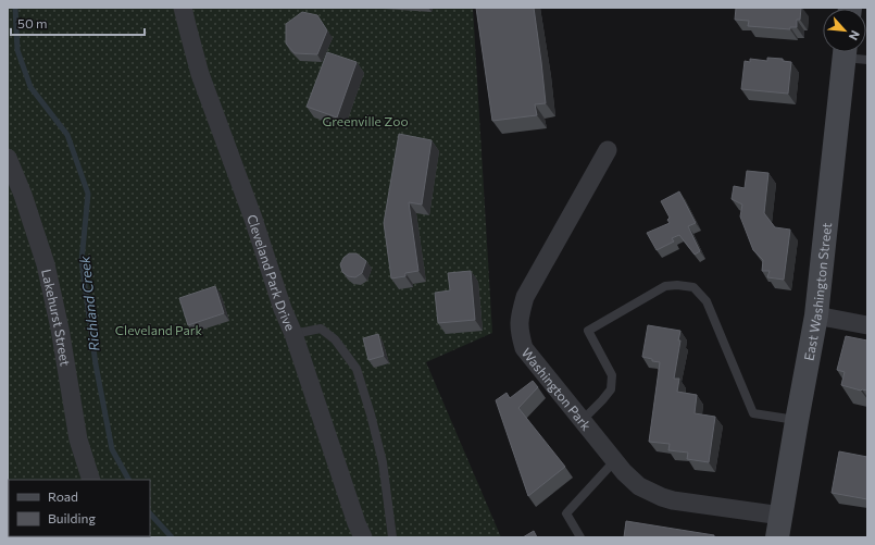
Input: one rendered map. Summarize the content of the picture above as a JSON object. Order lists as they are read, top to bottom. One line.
{"streets":{"street":["Cleveland Park Drive","East Washington Street","Lakehurst Street","Washington Park"]},"crossings":[["East Washington Street","Washington Park"]],"water":["Richland Creek"],"parks":["Greenville Zoo","Cleveland Park"],"legend":["Road","Building"],"scale_bar":"50 m","north":"bottom right"}
